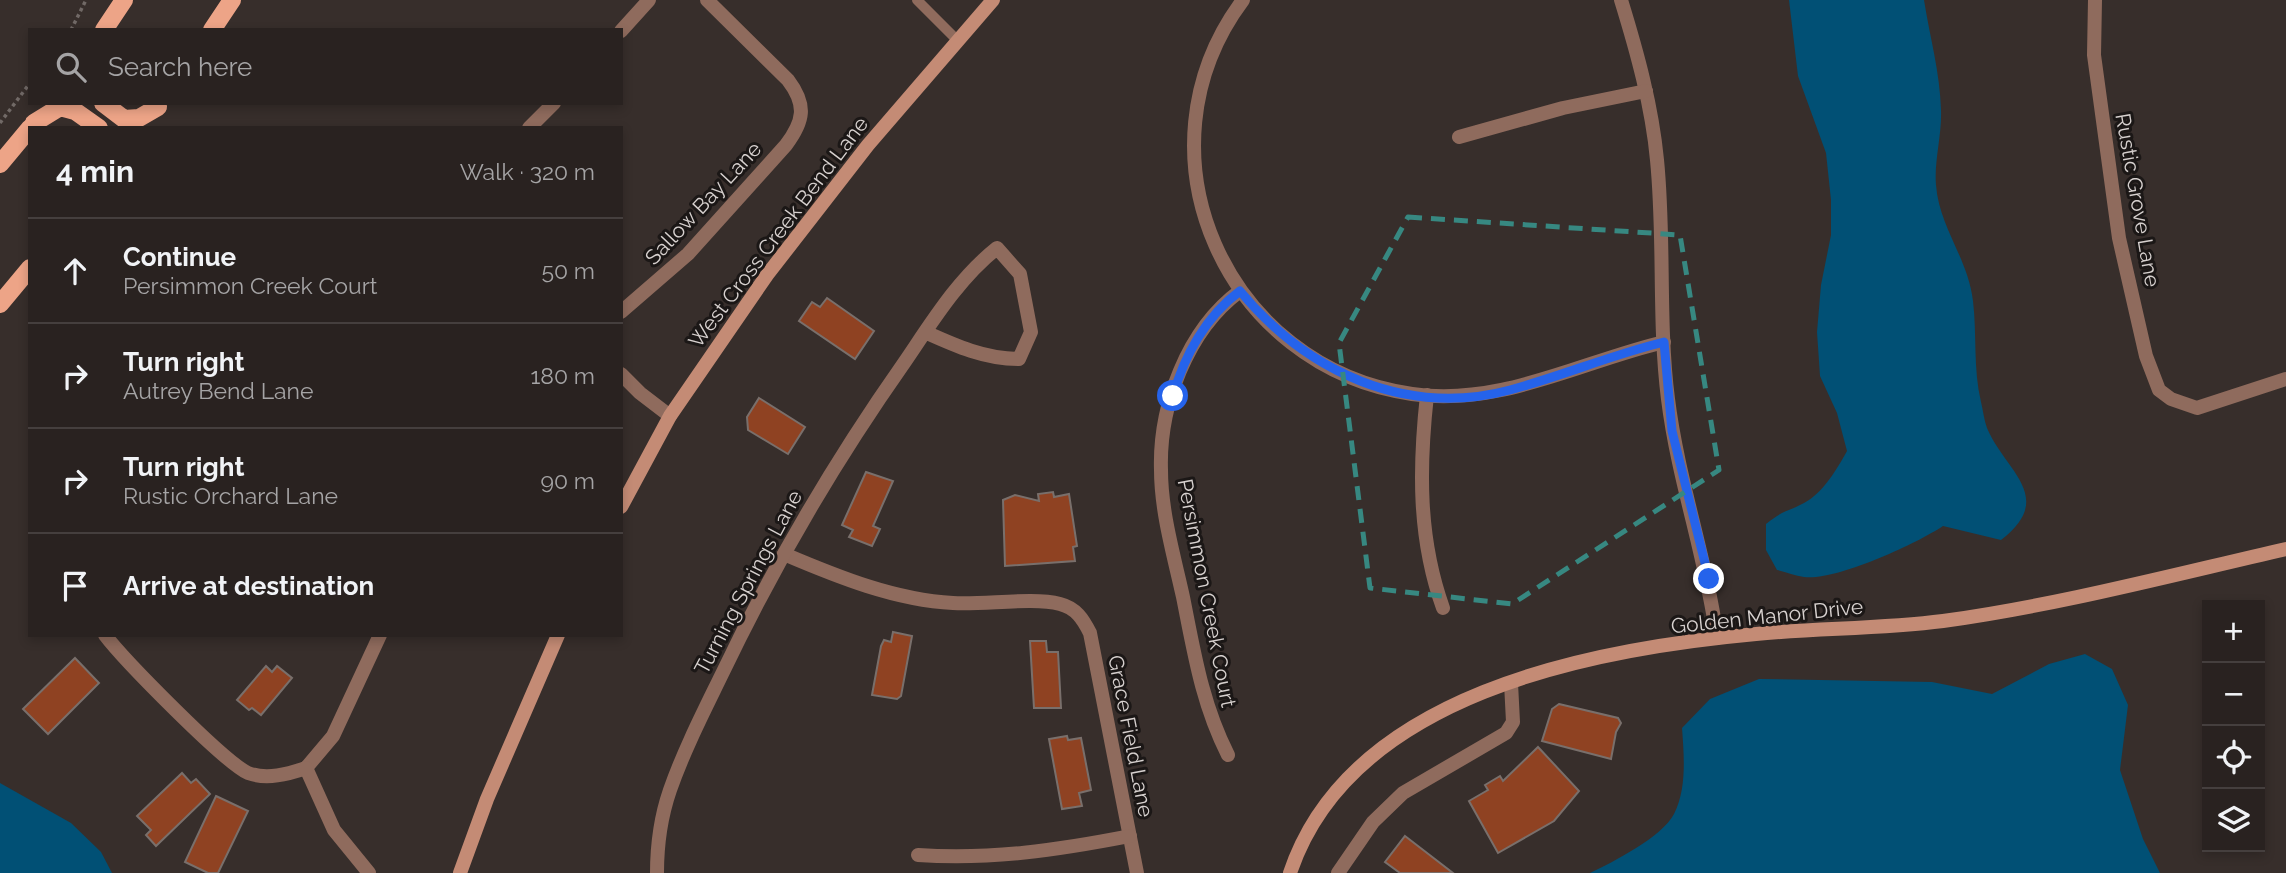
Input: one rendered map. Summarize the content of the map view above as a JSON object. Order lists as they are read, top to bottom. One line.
{"streets":{"street":["Rustic Grove Lane","Sallow Bay Lane","West Cross Creek Bend Lane","Turning Springs Lane","Persimmon Creek Court","Golden Manor Drive","Grace Field Lane"]},"crossings":[["Turning Springs Lane","Grace Field Lane"]],"page":{"search":"Search here","heading":["4 min","Walk · 320 m"],"list":[["Continue","Persimmon Creek Court","50 m"],["Turn right","Autrey Bend Lane","180 m"],["Turn right","Rustic Orchard Lane","90 m"],"Arrive at destination"],"map_buttons":["+","−"]}}
